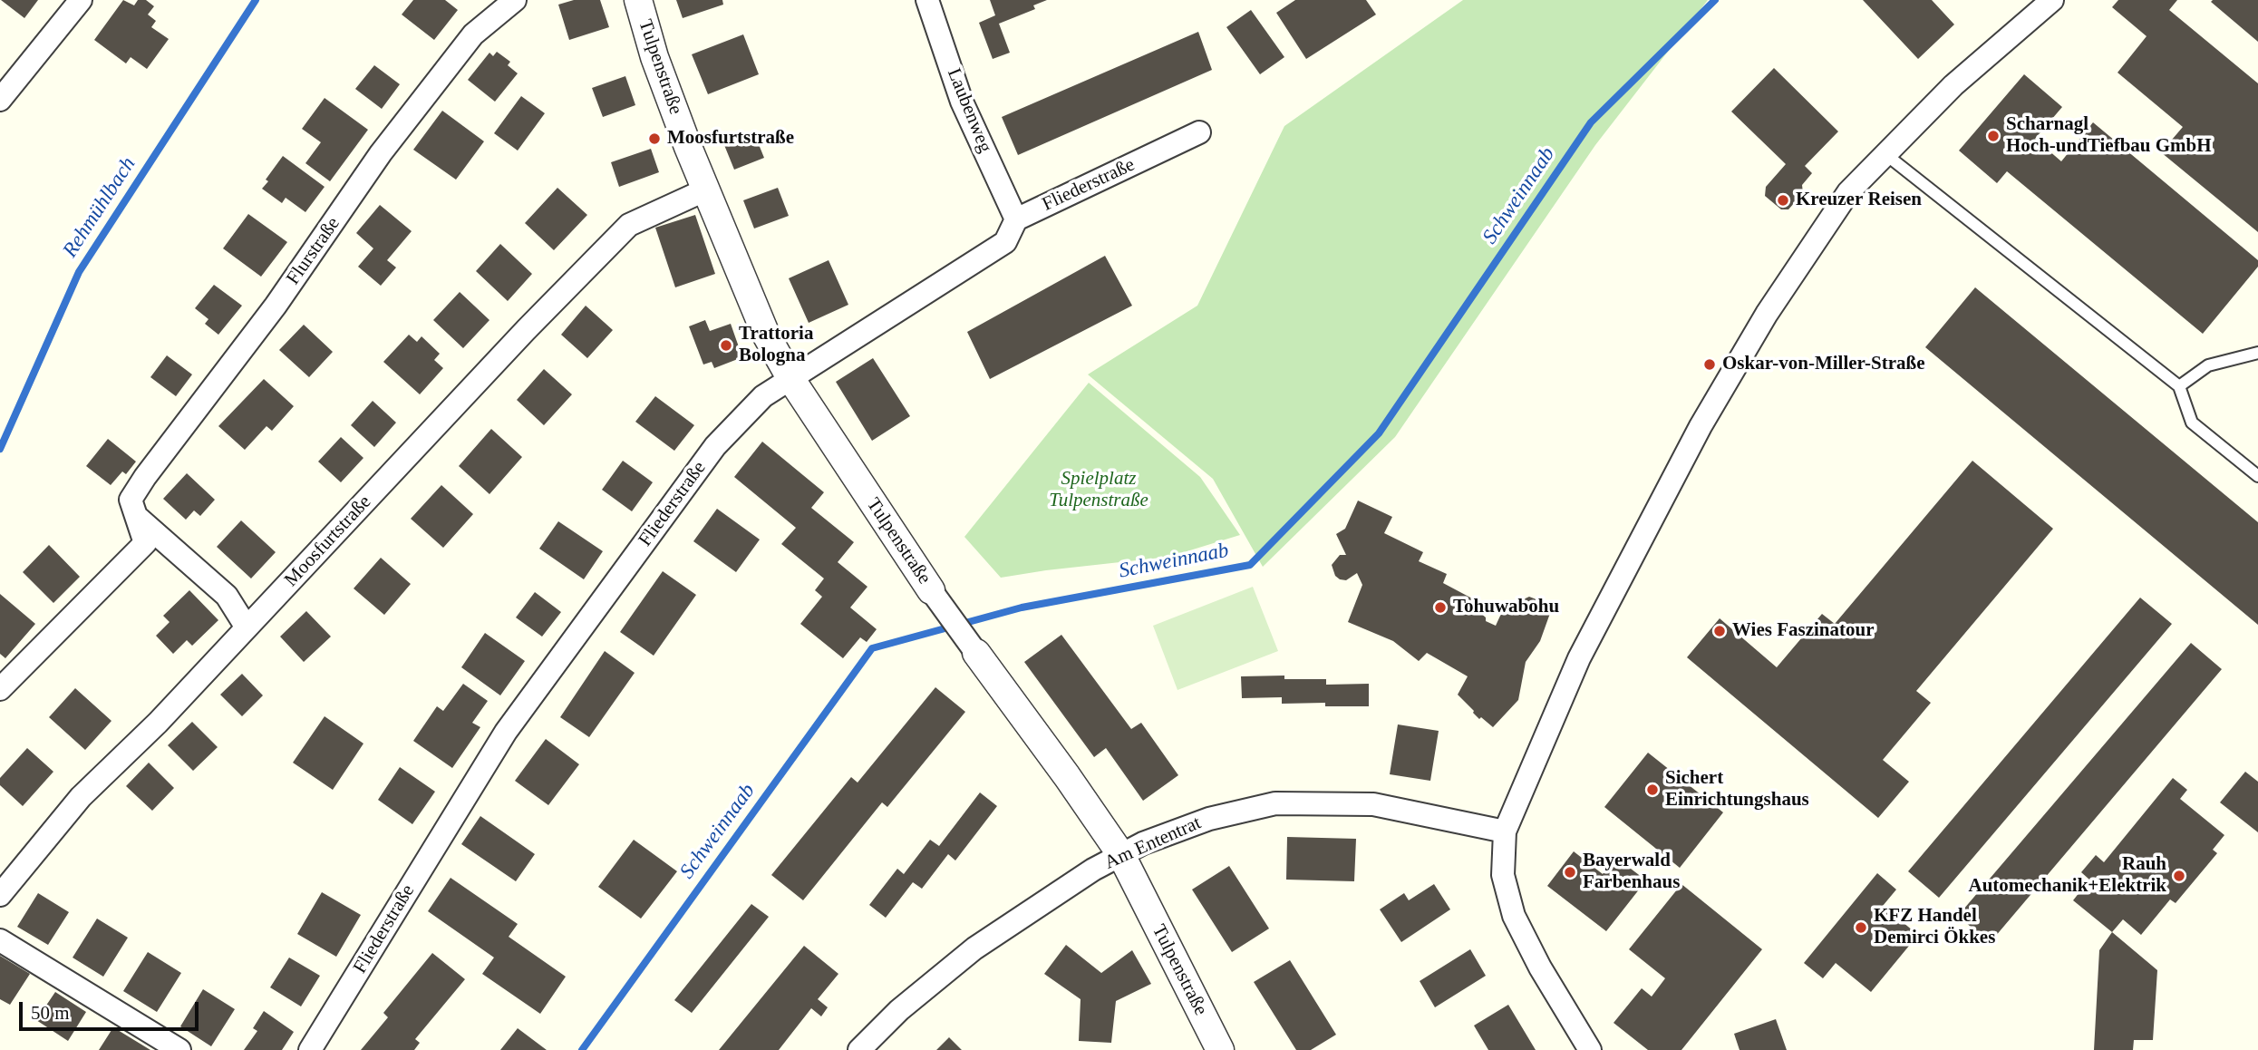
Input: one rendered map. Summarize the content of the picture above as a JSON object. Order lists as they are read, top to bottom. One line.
{"streets":{"street":["Tulpenstraße","Laubenweg","Fliederstraße","Flurstraße","Moosfurtstraße","Am Ententrat"]},"crossings":[["Tulpenstraße","Fliederstraße"],["Tulpenstraße","Moosfurtstraße"],["Tulpenstraße","Am Ententrat"],["Laubenweg","Fliederstraße"]],"water":["Schweinnaab","Rehmühlbach"],"parks":["Spielplatz Tulpenstraße"],"places":["Scharnagl Hoch-undTiefbau GmbH","Moosfurtstraße","Kreuzer Reisen","Trattoria Bologna","Oskar-von-Miller-Straße","Tohuwabohu","Wies Faszinatour","Sichert Einrichtungshaus","Bayerwald Farbenhaus","Rauh Automechanik+Elektrik","KFZ Handel Demirci Ökkes"],"scale_bar":"50 m"}
